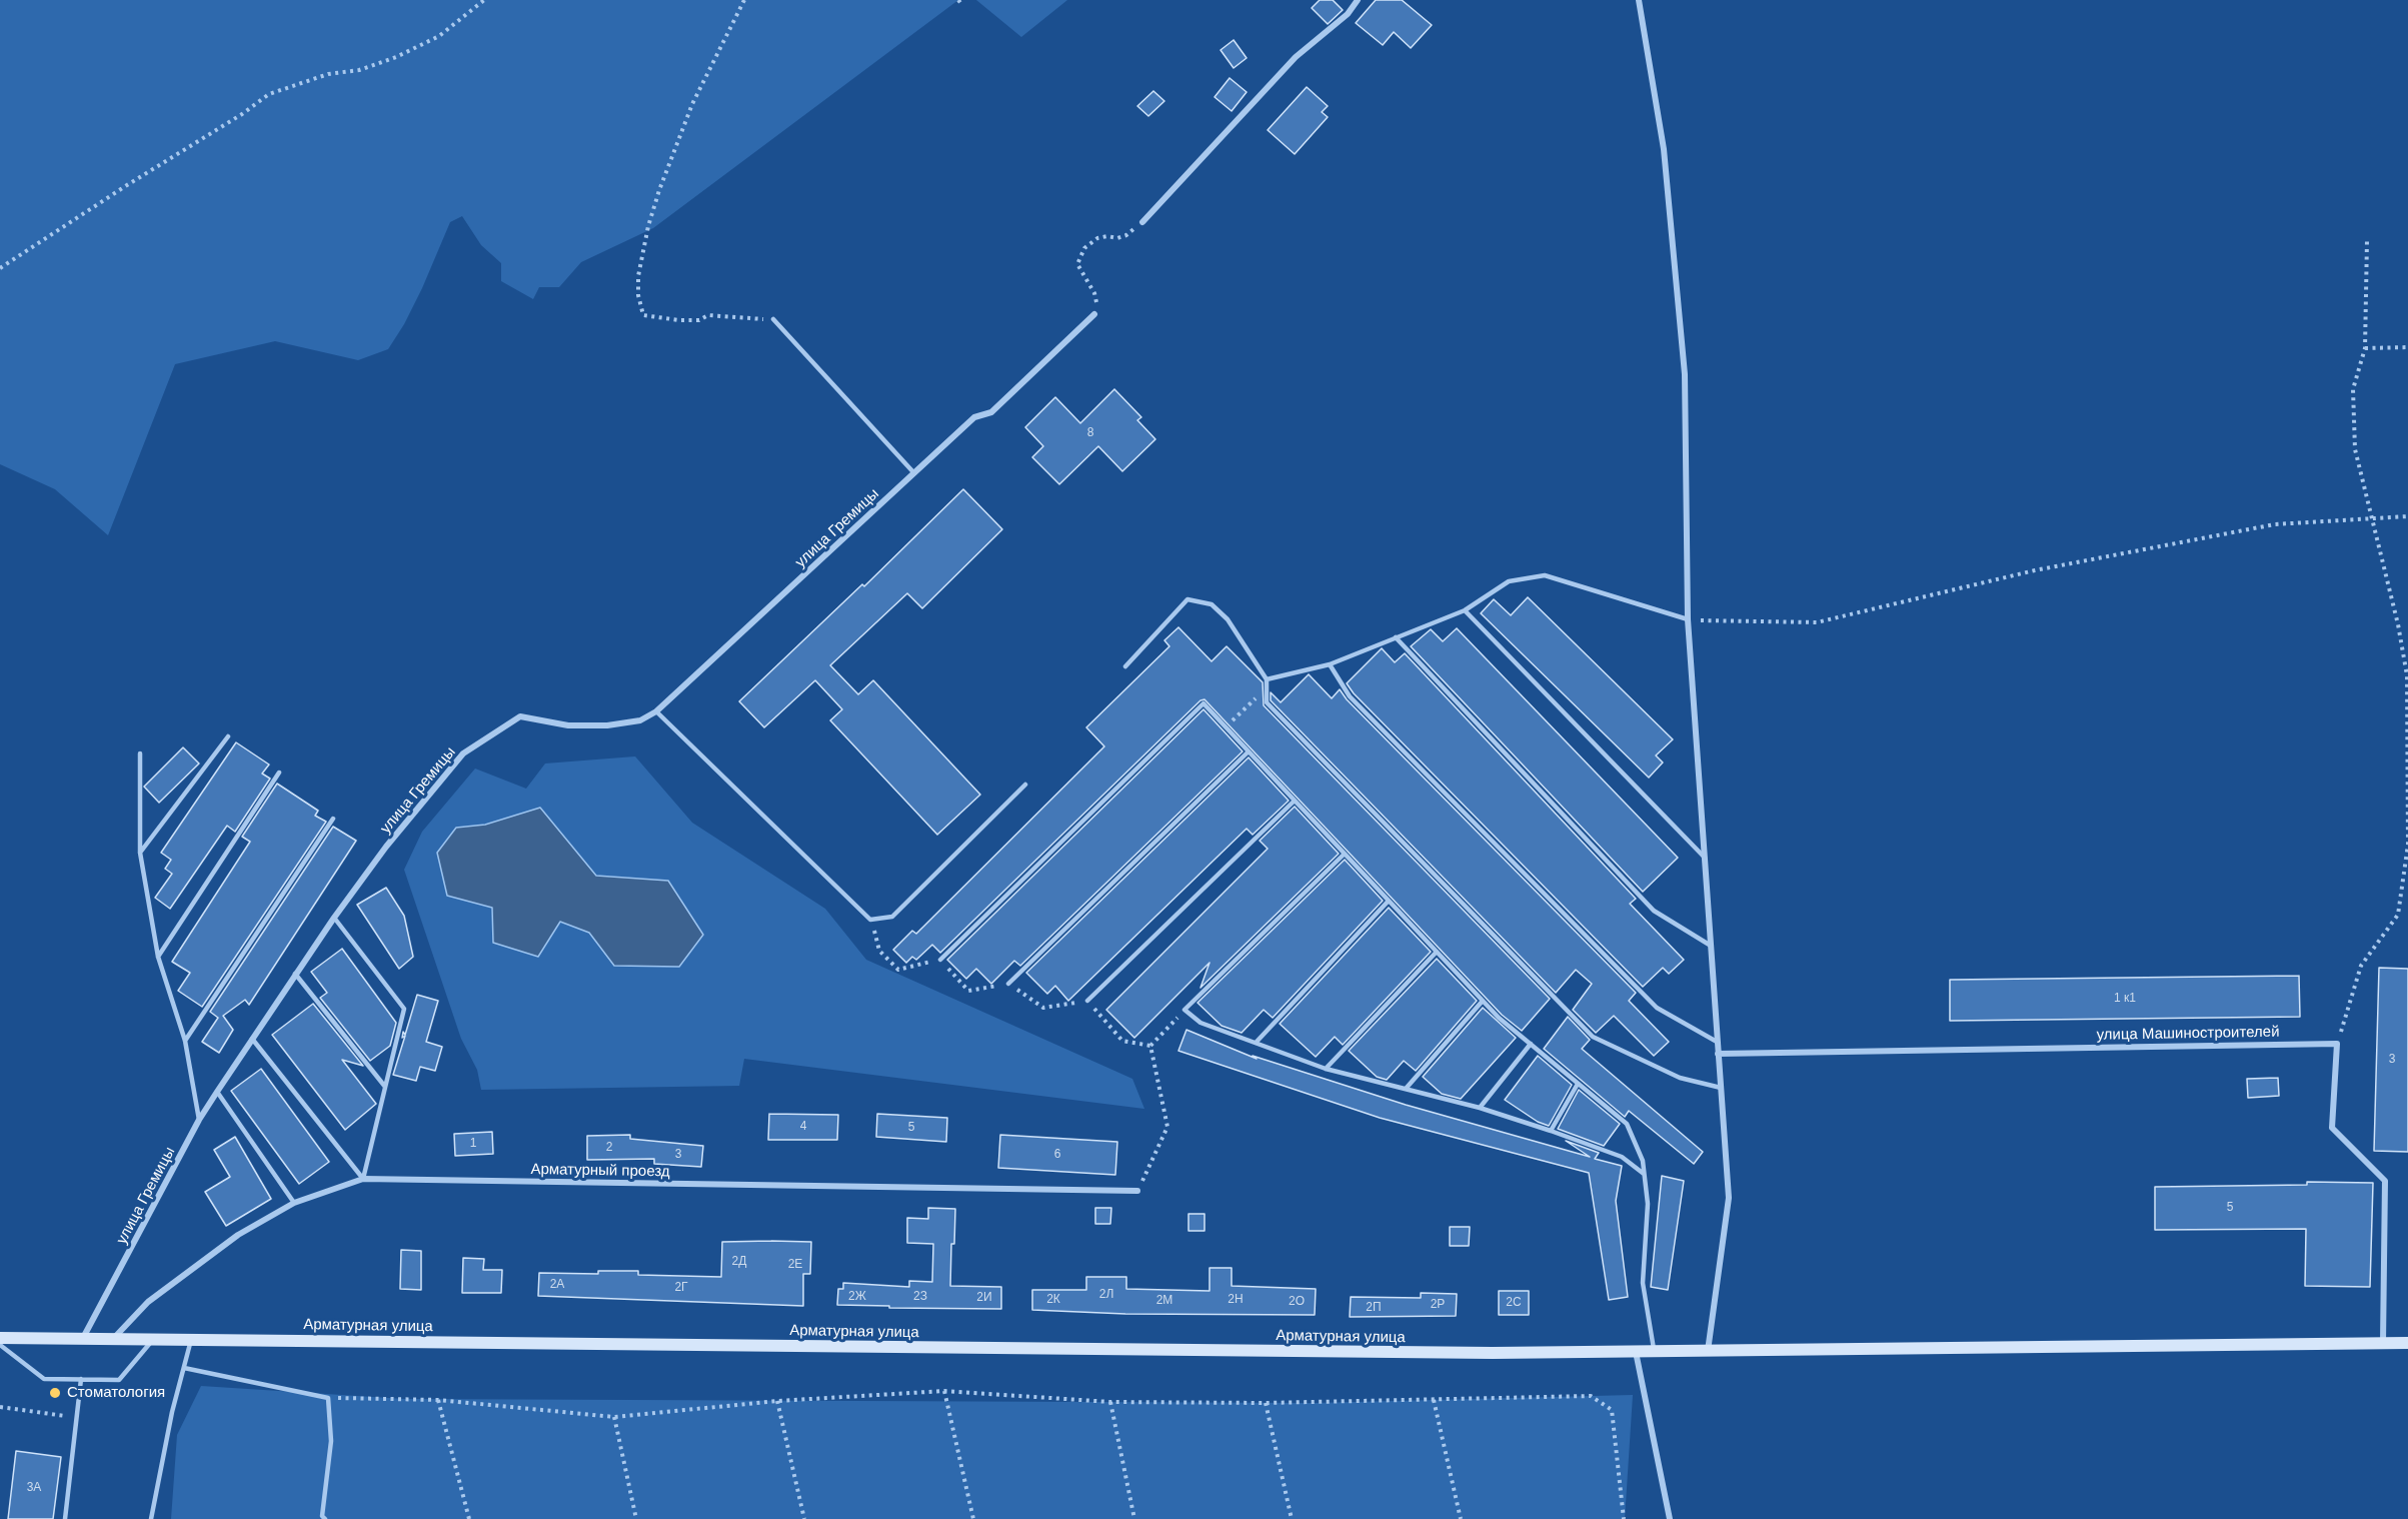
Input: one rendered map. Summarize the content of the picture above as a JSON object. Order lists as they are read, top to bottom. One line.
{"streets":{"street":["улица Гремицы","улица Машиностроителей","Арматурный проезд","Арматурная улица"]},"crossings":[["улица Гремицы","Арматурная улица"],["Арматурный проезд","Арматурная улица"]],"places":["Стоматология"],"house_numbers":["8","1 к1","3","4","5","1","2","3","6","5","2Д","2Е","2А","2Г","2Л","2Ж","2З","2И","2К","2Н","2М","2О","2С","2Р","2П","3А"]}
